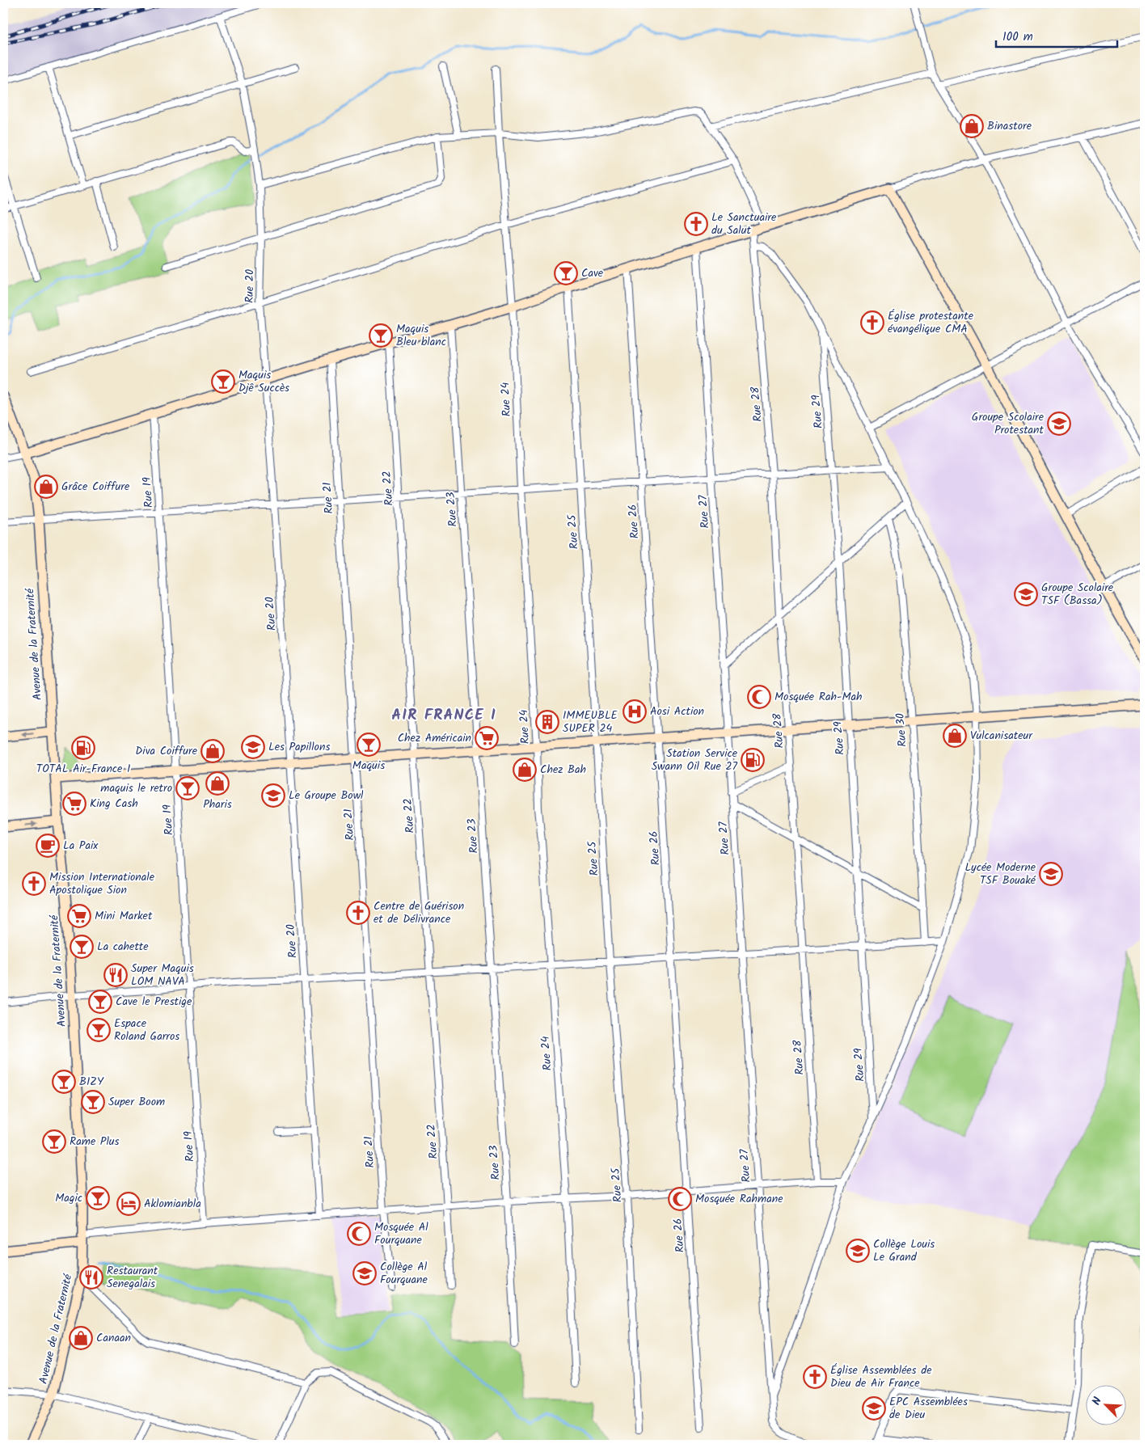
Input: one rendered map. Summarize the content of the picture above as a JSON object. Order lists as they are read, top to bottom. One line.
{"streets":{"main road":["Avenue de la Fraternité"],"street":["Rue 20","Rue 24","Rue 28","Rue 29","Rue 22","Rue 19","Rue 21","Rue 23","Rue 27","Rue 26","Rue 25","Rue 30"]},"districts":["AIR FRANCE I"],"places":{"shop":["Binastore","Grâce Coiffure","Vulcanisateur","Diva Coiffure","Chez Bah","Pharis","Canaan"],"church":["Le Sanctuaire du Salut","Église protestante évangélique CMA","Mission Internationale Apostolique Sion","Centre de Guérison et de Délivrance","Église Assemblées de Dieu de Air France"],"bar":["Cave","Maquis Bleu blanc","Maquis Djê Succès","Maquis","maquis le retro","La cahette","Cave le Prestige","Espace Roland Garros","BIZY","Super Boom","Rame Plus","Magic"],"school or university":["Groupe Scolaire Protestant","Groupe Scolaire TSF (Bassa)","Les Papillons","Le Groupe Bowl","Lycée Moderne TSF Bouaké","Collège Louis Le Grand","Collège Al Fourquane","EPC Assemblées de Dieu"],"mosque":["Mosquée Rah-Mah","Mosquée Rahmane","Mosquée Al Fourquane"],"hospital":["Aosi Action"],"building":["IMMEUBLE SUPER 24"],"supermarket":["Chez Américain","King Cash","Mini Market"],"fuel station":["TOTAL Air-France I","Station Service Swann Oil Rue 27"],"cafe":["La Paix"],"restaurant":["Super Maquis LOM NAVA","Restaurant Senegalais"],"hotel":["Aklomianbla"]},"scale_bar":"100 m","north":"top left"}
